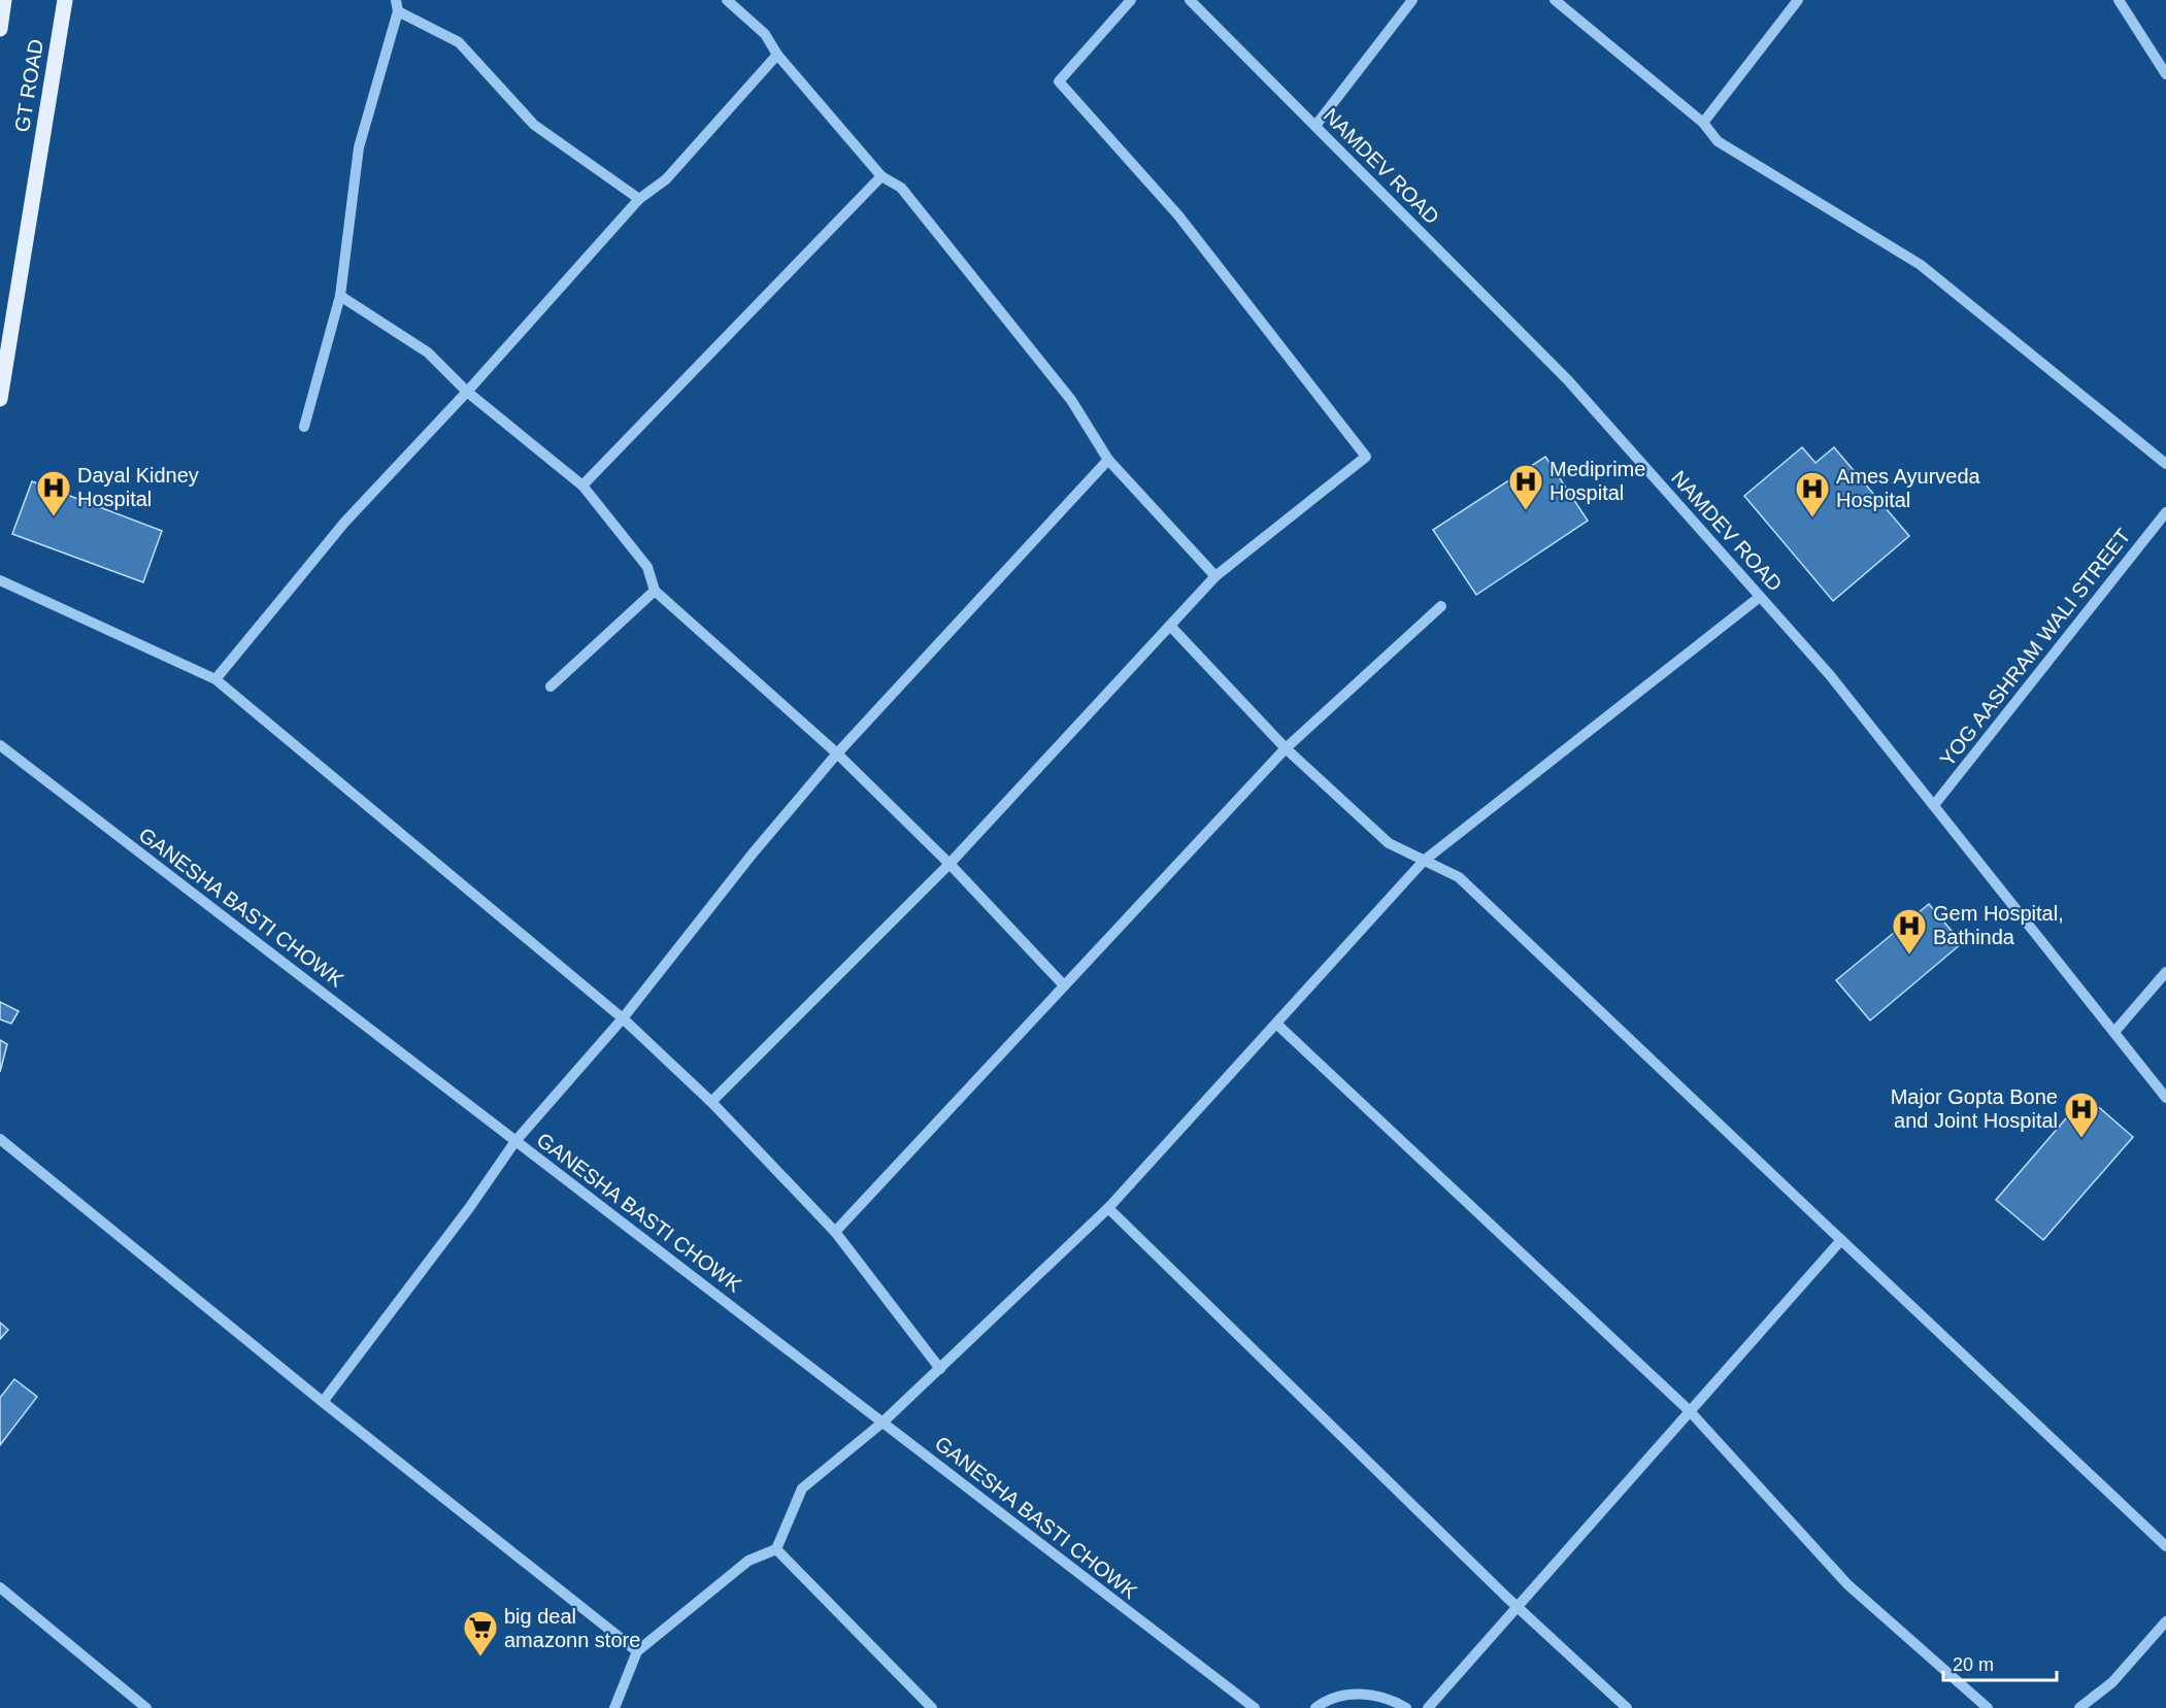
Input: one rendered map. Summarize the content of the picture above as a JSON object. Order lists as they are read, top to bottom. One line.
{"streets":{"main road":["GT ROAD"],"street":["NAMDEV ROAD","YOG AASHRAM WALI STREET","GANESHA BASTI CHOWK"]},"crossings":[["NAMDEV ROAD","YOG AASHRAM WALI STREET"]],"places":{"hospital":["Mediprime Hospital","Dayal Kidney Hospital","Ames Ayurveda Hospital","Gem Hospital, Bathinda","Major Gopta Bone and Joint Hospital"],"supermarket":["big deal amazonn store"]},"scale_bar":"20 m"}
